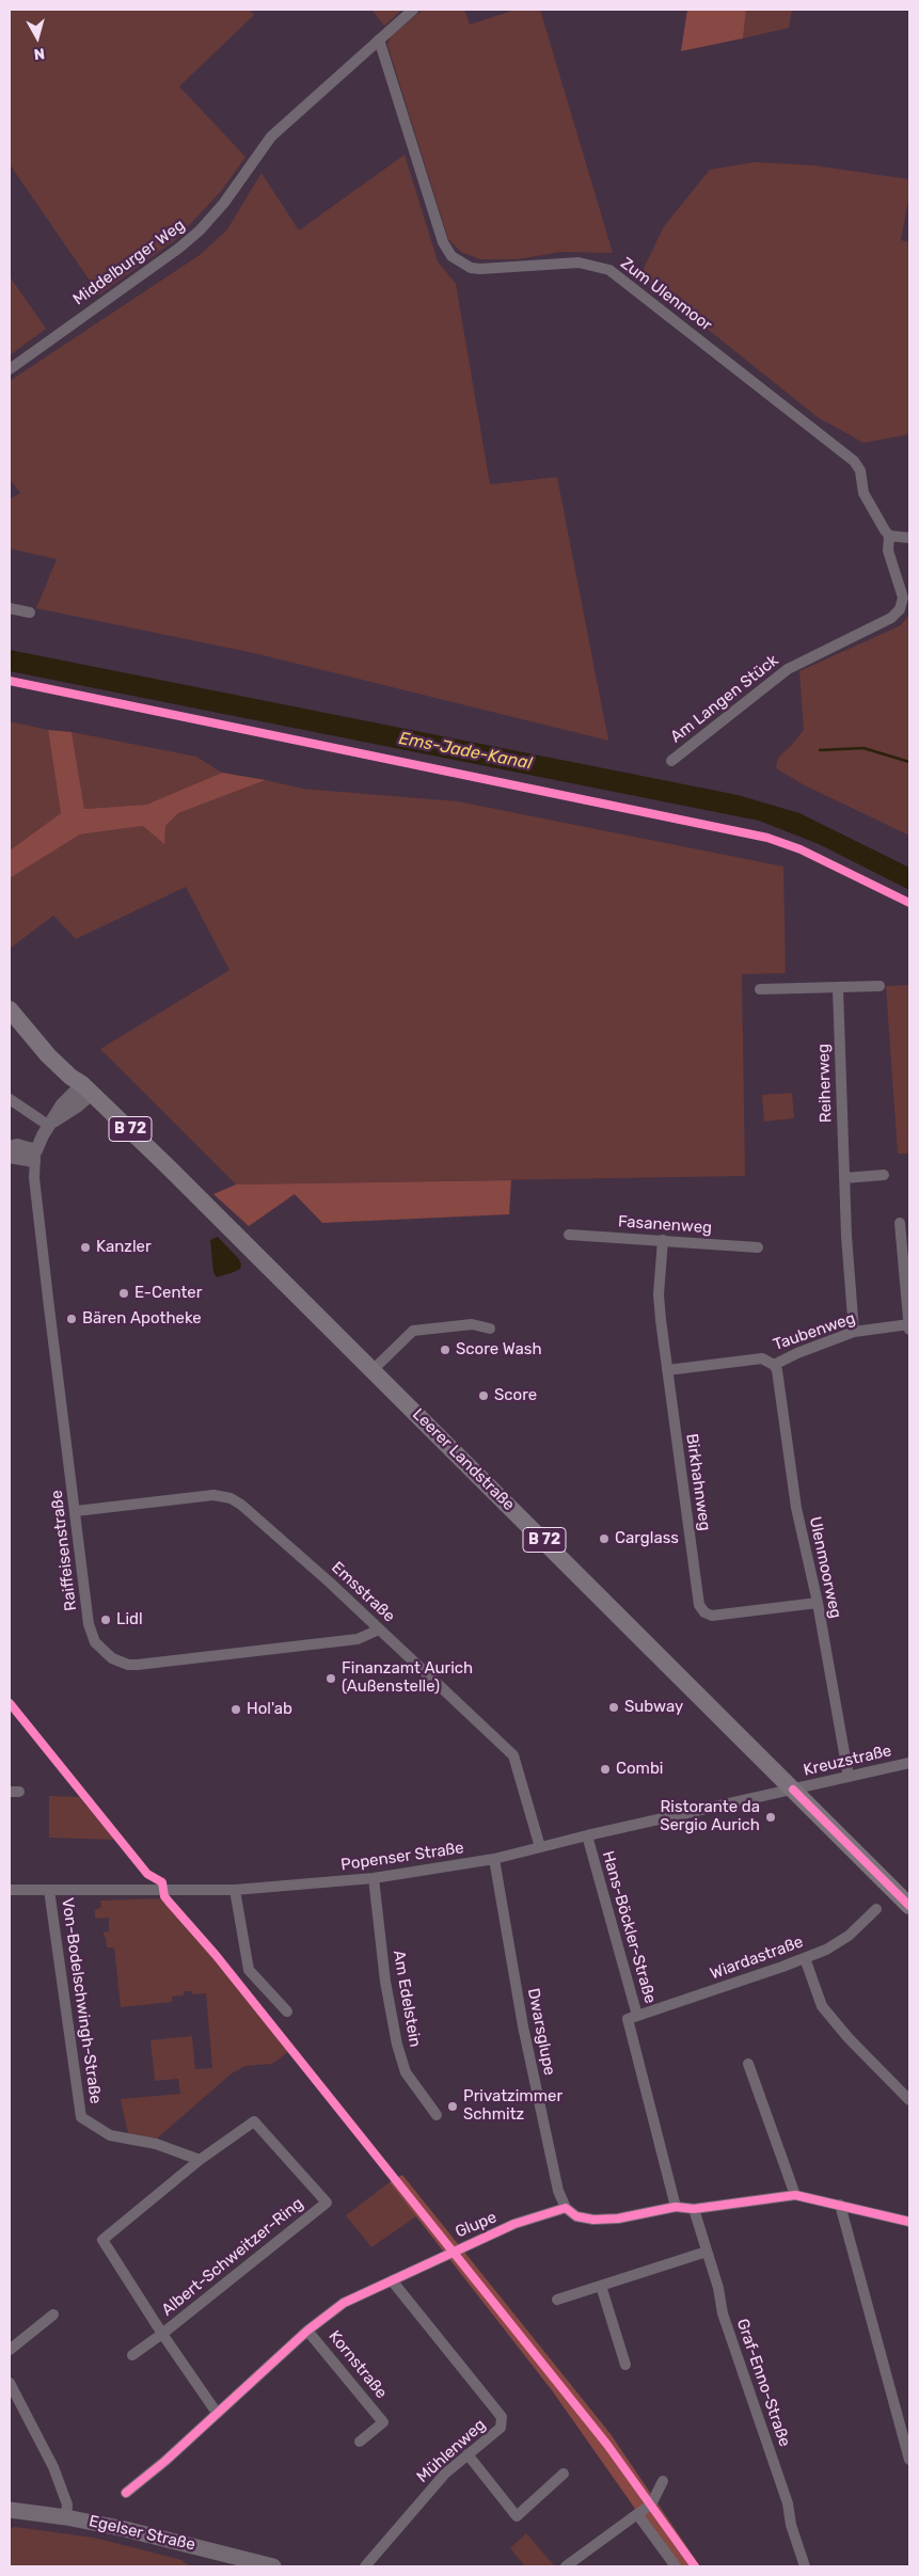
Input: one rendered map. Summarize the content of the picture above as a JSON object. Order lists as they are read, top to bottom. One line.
{"streets":{"main road":["B 72","Leerer Landstraße","Egelser Straße"],"street":["Middelburger Weg","Zum Ulenmoor","Am Langen Stück","Reiherweg","Fasanenweg","Taubenweg","Birkhahnweg","Raiffeisenstraße","Ulenmoorweg","Emsstraße","Kreuzstraße","Popenser Straße","Hans-Böckler-Straße","Wiardastraße","Am Edelstein","Von-Bodelschwingh-Straße","Dwarsglupe","Glupe","Albert-Schweitzer-Ring","Kornstraße","Graf-Enno-Straße","Mühlenweg"]},"crossings":[["Middelburger Weg","Zum Ulenmoor"],["Zum Ulenmoor","Am Langen Stück"],["Reiherweg","Taubenweg"],["Fasanenweg","Birkhahnweg"],["Taubenweg","Birkhahnweg"],["Taubenweg","Ulenmoorweg"],["Leerer Landstraße","Kreuzstraße"],["Leerer Landstraße","Popenser Straße"],["Birkhahnweg","Ulenmoorweg"],["Raiffeisenstraße","Emsstraße"],["Ulenmoorweg","Kreuzstraße"],["Emsstraße","Popenser Straße"],["Kreuzstraße","Popenser Straße"],["Popenser Straße","Hans-Böckler-Straße"],["Popenser Straße","Am Edelstein"],["Popenser Straße","Von-Bodelschwingh-Straße"],["Popenser Straße","Dwarsglupe"],["Hans-Böckler-Straße","Wiardastraße"],["Von-Bodelschwingh-Straße","Albert-Schweitzer-Ring"],["Dwarsglupe","Glupe"],["Glupe","Albert-Schweitzer-Ring"],["Glupe","Kornstraße"],["Glupe","Mühlenweg"]],"water":["Ems-Jade-Kanal"],"places":["Kanzler","E-Center","Bären Apotheke","Score Wash","Score","Carglass","Lidl","Finanzamt Aurich (Außenstelle)","Subway","Hol'ab","Combi","Ristorante da Sergio Aurich","Privatzimmer Schmitz"],"north":"bottom"}
